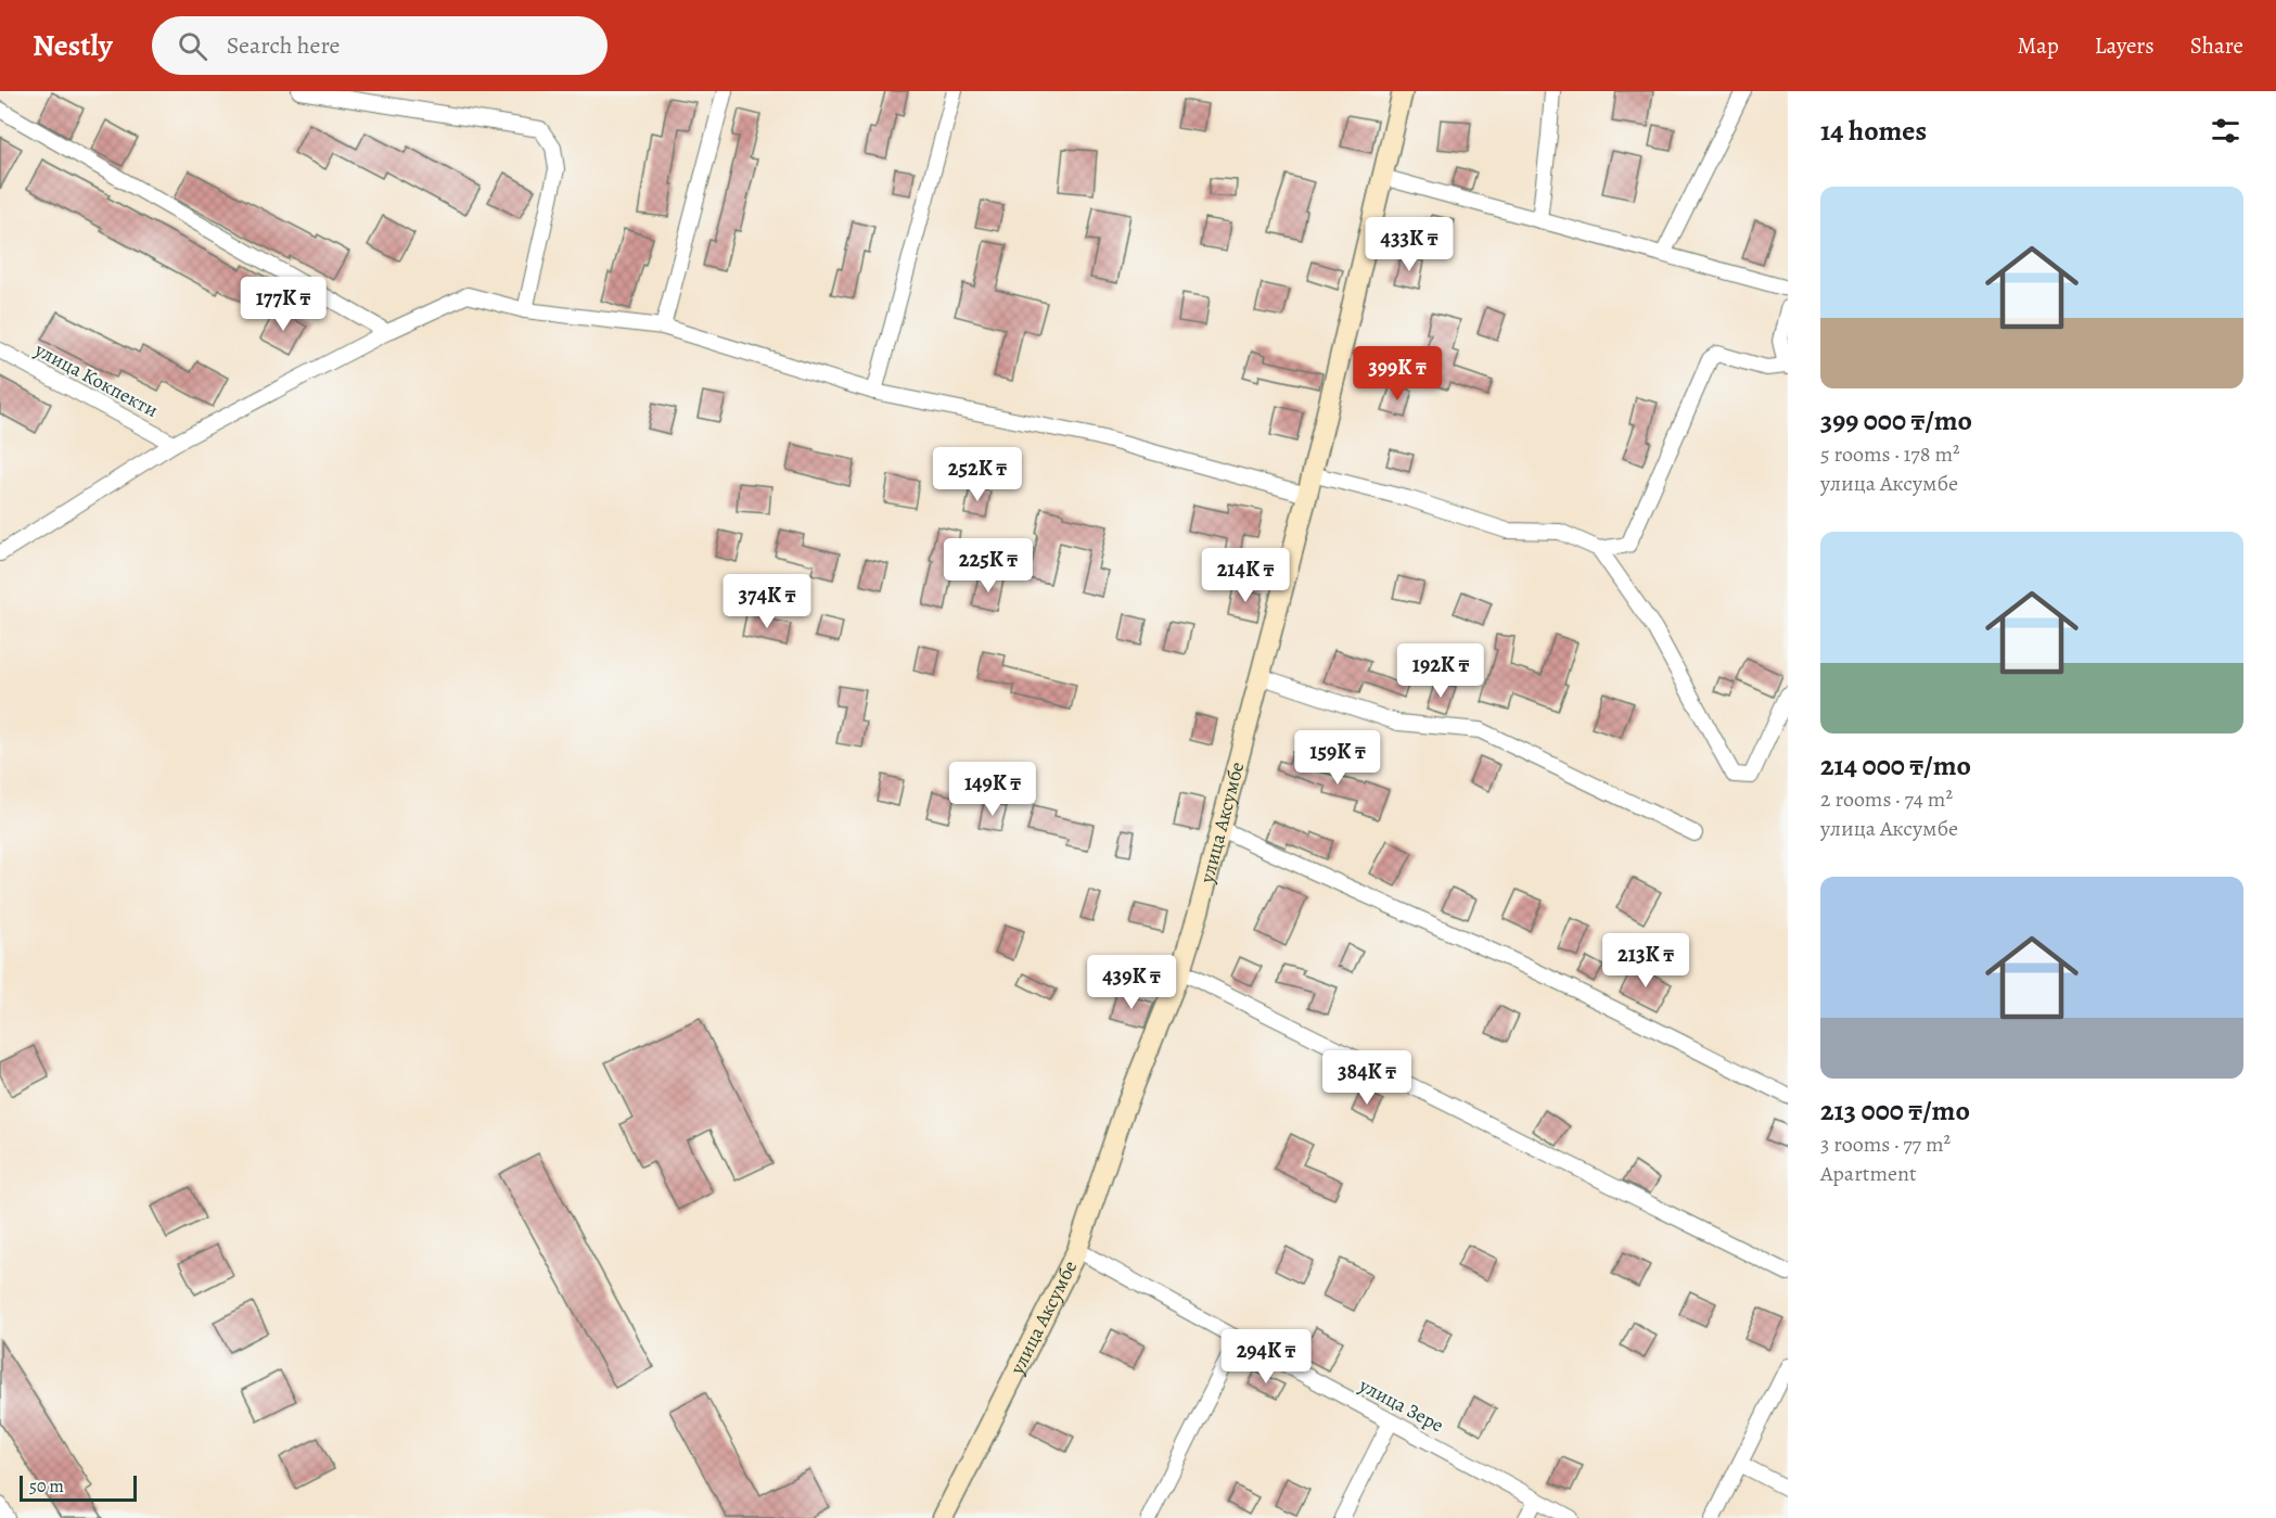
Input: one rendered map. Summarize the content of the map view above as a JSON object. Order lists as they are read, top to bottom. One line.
{"streets":{"main road":["улица Аксумбе"],"street":["улица Кокпекти","улица Зере"]},"crossings":[["улица Аксумбе","улица Зере"]],"scale_bar":"50 m","page":{"header":"Nestly","search":"Search here","nav":["Map","Layers","Share"],"heading":"14 homes","list":[{"name":"399 000 ₸/mo","note":"5 rooms · 178 m² · улица Аксумбе"},{"name":"214 000 ₸/mo","note":"2 rooms · 74 m² · улица Аксумбе"},{"name":"213 000 ₸/mo","note":"3 rooms · 77 m² · Apartment"}],"price":["433K ₸","177K ₸","399K ₸","252K ₸","225K ₸","214K ₸","374K ₸","192K ₸","159K ₸","149K ₸","213K ₸","439K ₸","384K ₸","294K ₸"],"scale":"50 m"}}
